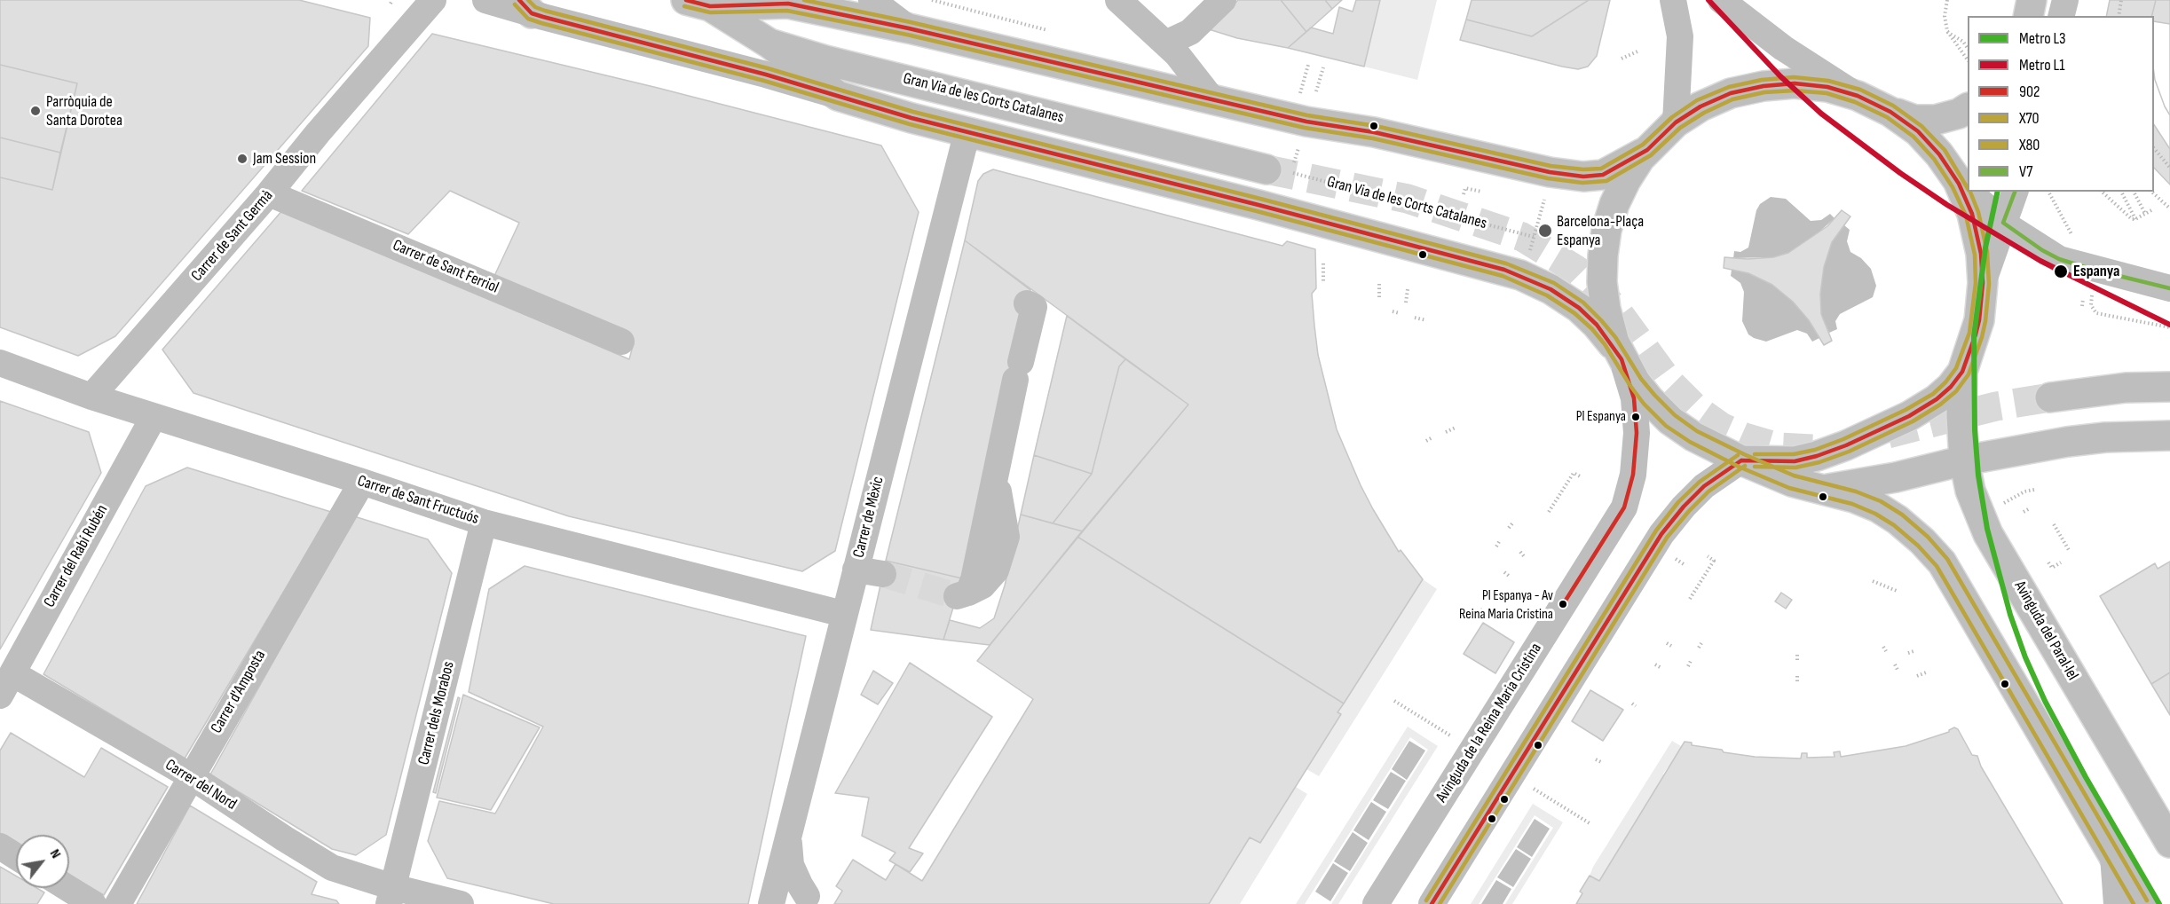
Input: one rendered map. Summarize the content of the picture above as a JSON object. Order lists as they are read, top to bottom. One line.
{"streets":{"main road":["Gran Via de les Corts Catalanes","Avinguda del Paral·lel"],"street":["Carrer de Sant Germà","Carrer de Sant Ferriol","Carrer de Sant Fructuós","Carrer de Mèxic","Carrer del Rabí Rubén","Carrer d'Amposta","Carrer dels Morabos","Avinguda de la Reina Maria Cristina","Carrer del Nord"]},"crossings":[["Carrer de Sant Germà","Carrer de Sant Ferriol"],["Carrer de Sant Germà","Carrer de Sant Fructuós"],["Carrer de Sant Fructuós","Carrer de Mèxic"],["Carrer de Sant Fructuós","Carrer del Rabí Rubén"],["Carrer de Sant Fructuós","Carrer d'Amposta"],["Carrer de Sant Fructuós","Carrer dels Morabos"],["Carrer del Rabí Rubén","Carrer del Nord"],["Carrer d'Amposta","Carrer del Nord"],["Carrer dels Morabos","Carrer del Nord"]],"places":["Parròquia de Santa Dorotea","Jam Session","Barcelona-Plaça Espanya","Espanya","Pl Espanya","Pl Espanya - Av Reina Maria Cristina"],"lines":["metro line L1","transit line 902","transit line X80","transit line X70","metro line L3","transit line V7"],"legend":["Metro L3","Metro L1","902","X70","X80","V7"],"north":"top right"}
